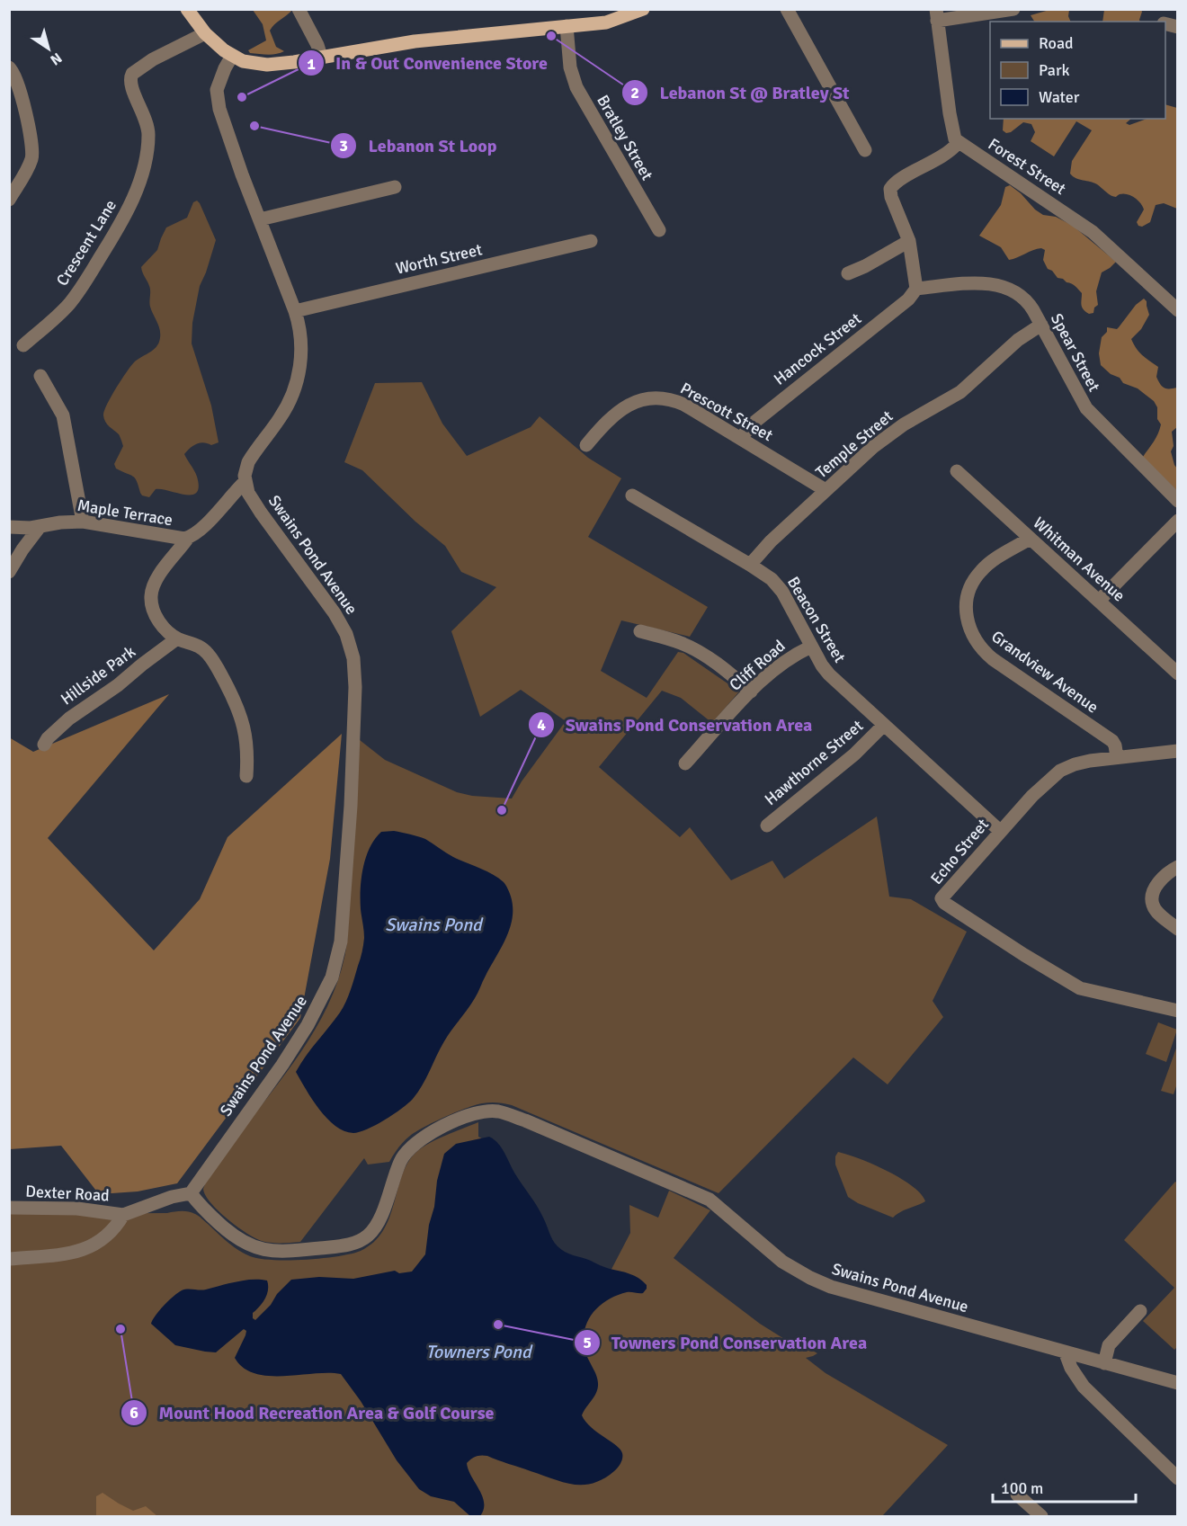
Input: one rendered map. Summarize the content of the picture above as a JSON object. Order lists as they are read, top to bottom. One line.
{"streets":{"street":["Bratley Street","Forest Street","Crescent Lane","Worth Street","Hancock Street","Spear Street","Prescott Street","Temple Street","Maple Terrace","Swains Pond Avenue","Whitman Avenue","Beacon Street","Cliff Road","Grandview Avenue","Hillside Park","Hawthorne Street","Echo Street","Dexter Road"]},"crossings":[["Hancock Street","Spear Street"],["Hancock Street","Prescott Street"],["Spear Street","Temple Street"],["Prescott Street","Temple Street"],["Temple Street","Beacon Street"],["Maple Terrace","Swains Pond Avenue"],["Whitman Avenue","Grandview Avenue"],["Beacon Street","Cliff Road"],["Beacon Street","Hawthorne Street"],["Beacon Street","Echo Street"],["Grandview Avenue","Echo Street"]],"water":["Swains Pond","Towners Pond"],"places":["Lebanon St @ Bratley St","In & Out Convenience Store","Lebanon St Loop","Swains Pond Conservation Area","Towners Pond Conservation Area","Mount Hood Recreation Area & Golf Course"],"legend":["Road","Park","Water"],"scale_bar":"100 m","north":"bottom right"}
